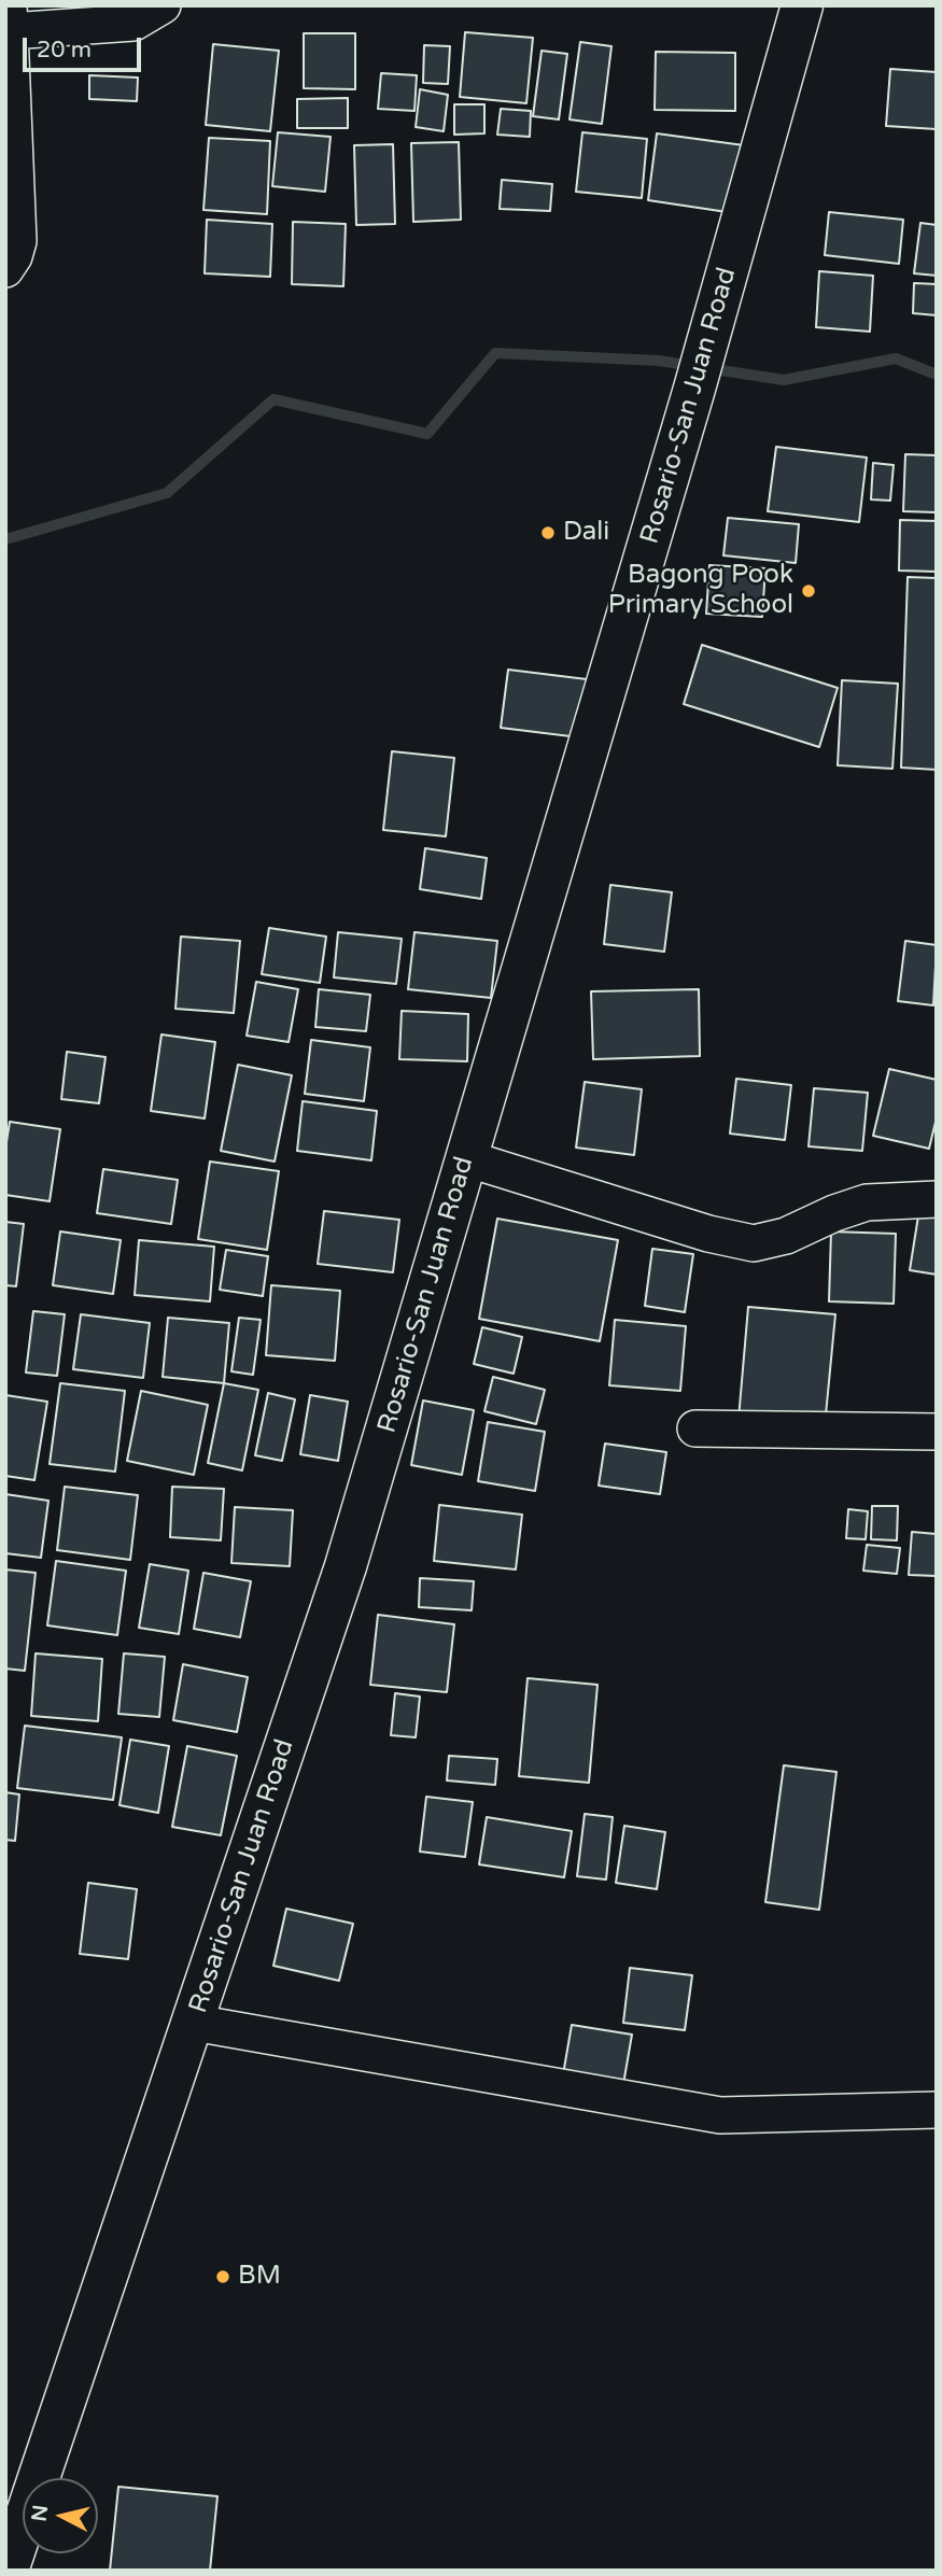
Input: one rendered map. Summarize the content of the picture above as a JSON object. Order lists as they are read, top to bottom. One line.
{"streets":{"main road":["Rosario-San Juan Road"]},"places":["Dali","Bagong Pook Primary School","BM"],"scale_bar":"20 m","north":"left"}
